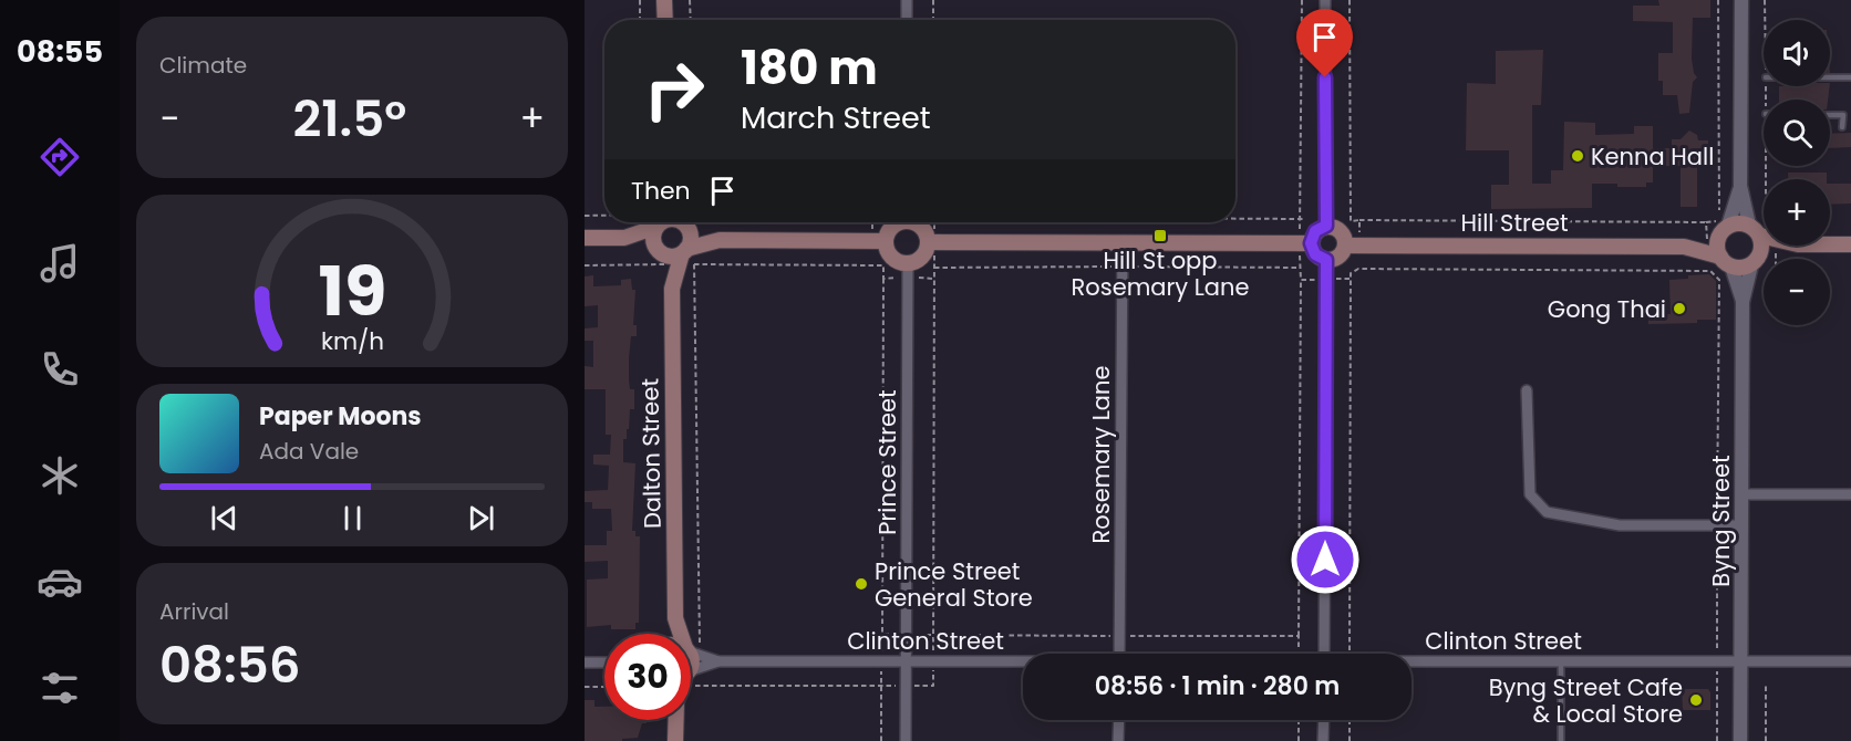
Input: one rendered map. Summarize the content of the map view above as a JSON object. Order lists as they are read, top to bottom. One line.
{"streets":{"main road":["Hill Street","Dalton Street"],"street":["Rosemary Lane","Prince Street","Byng Street","Clinton Street"]},"crossings":[["Hill Street","Byng Street"],["Dalton Street","Clinton Street"],["Prince Street","Clinton Street"],["Byng Street","Clinton Street"]],"places":{"other":["Kenna Hall","Gong Thai","Prince Street General Store","Byng Street Cafe & Local Store"],"transit":["Hill St opp Rosemary Lane"]},"page":{"tabs":"08:55","tile":["Climate",["Arrival","08:56"]],"map_buttons":["+","−"],"turn":["180 m","March Street"],"heat":["−","21.5°","+"],"then":"Then","song":["Paper Moons","Ada Vale"],"limit":"30","trip":"08:56 · 1 min · 280 m","gauge":["19","km/h"]}}
